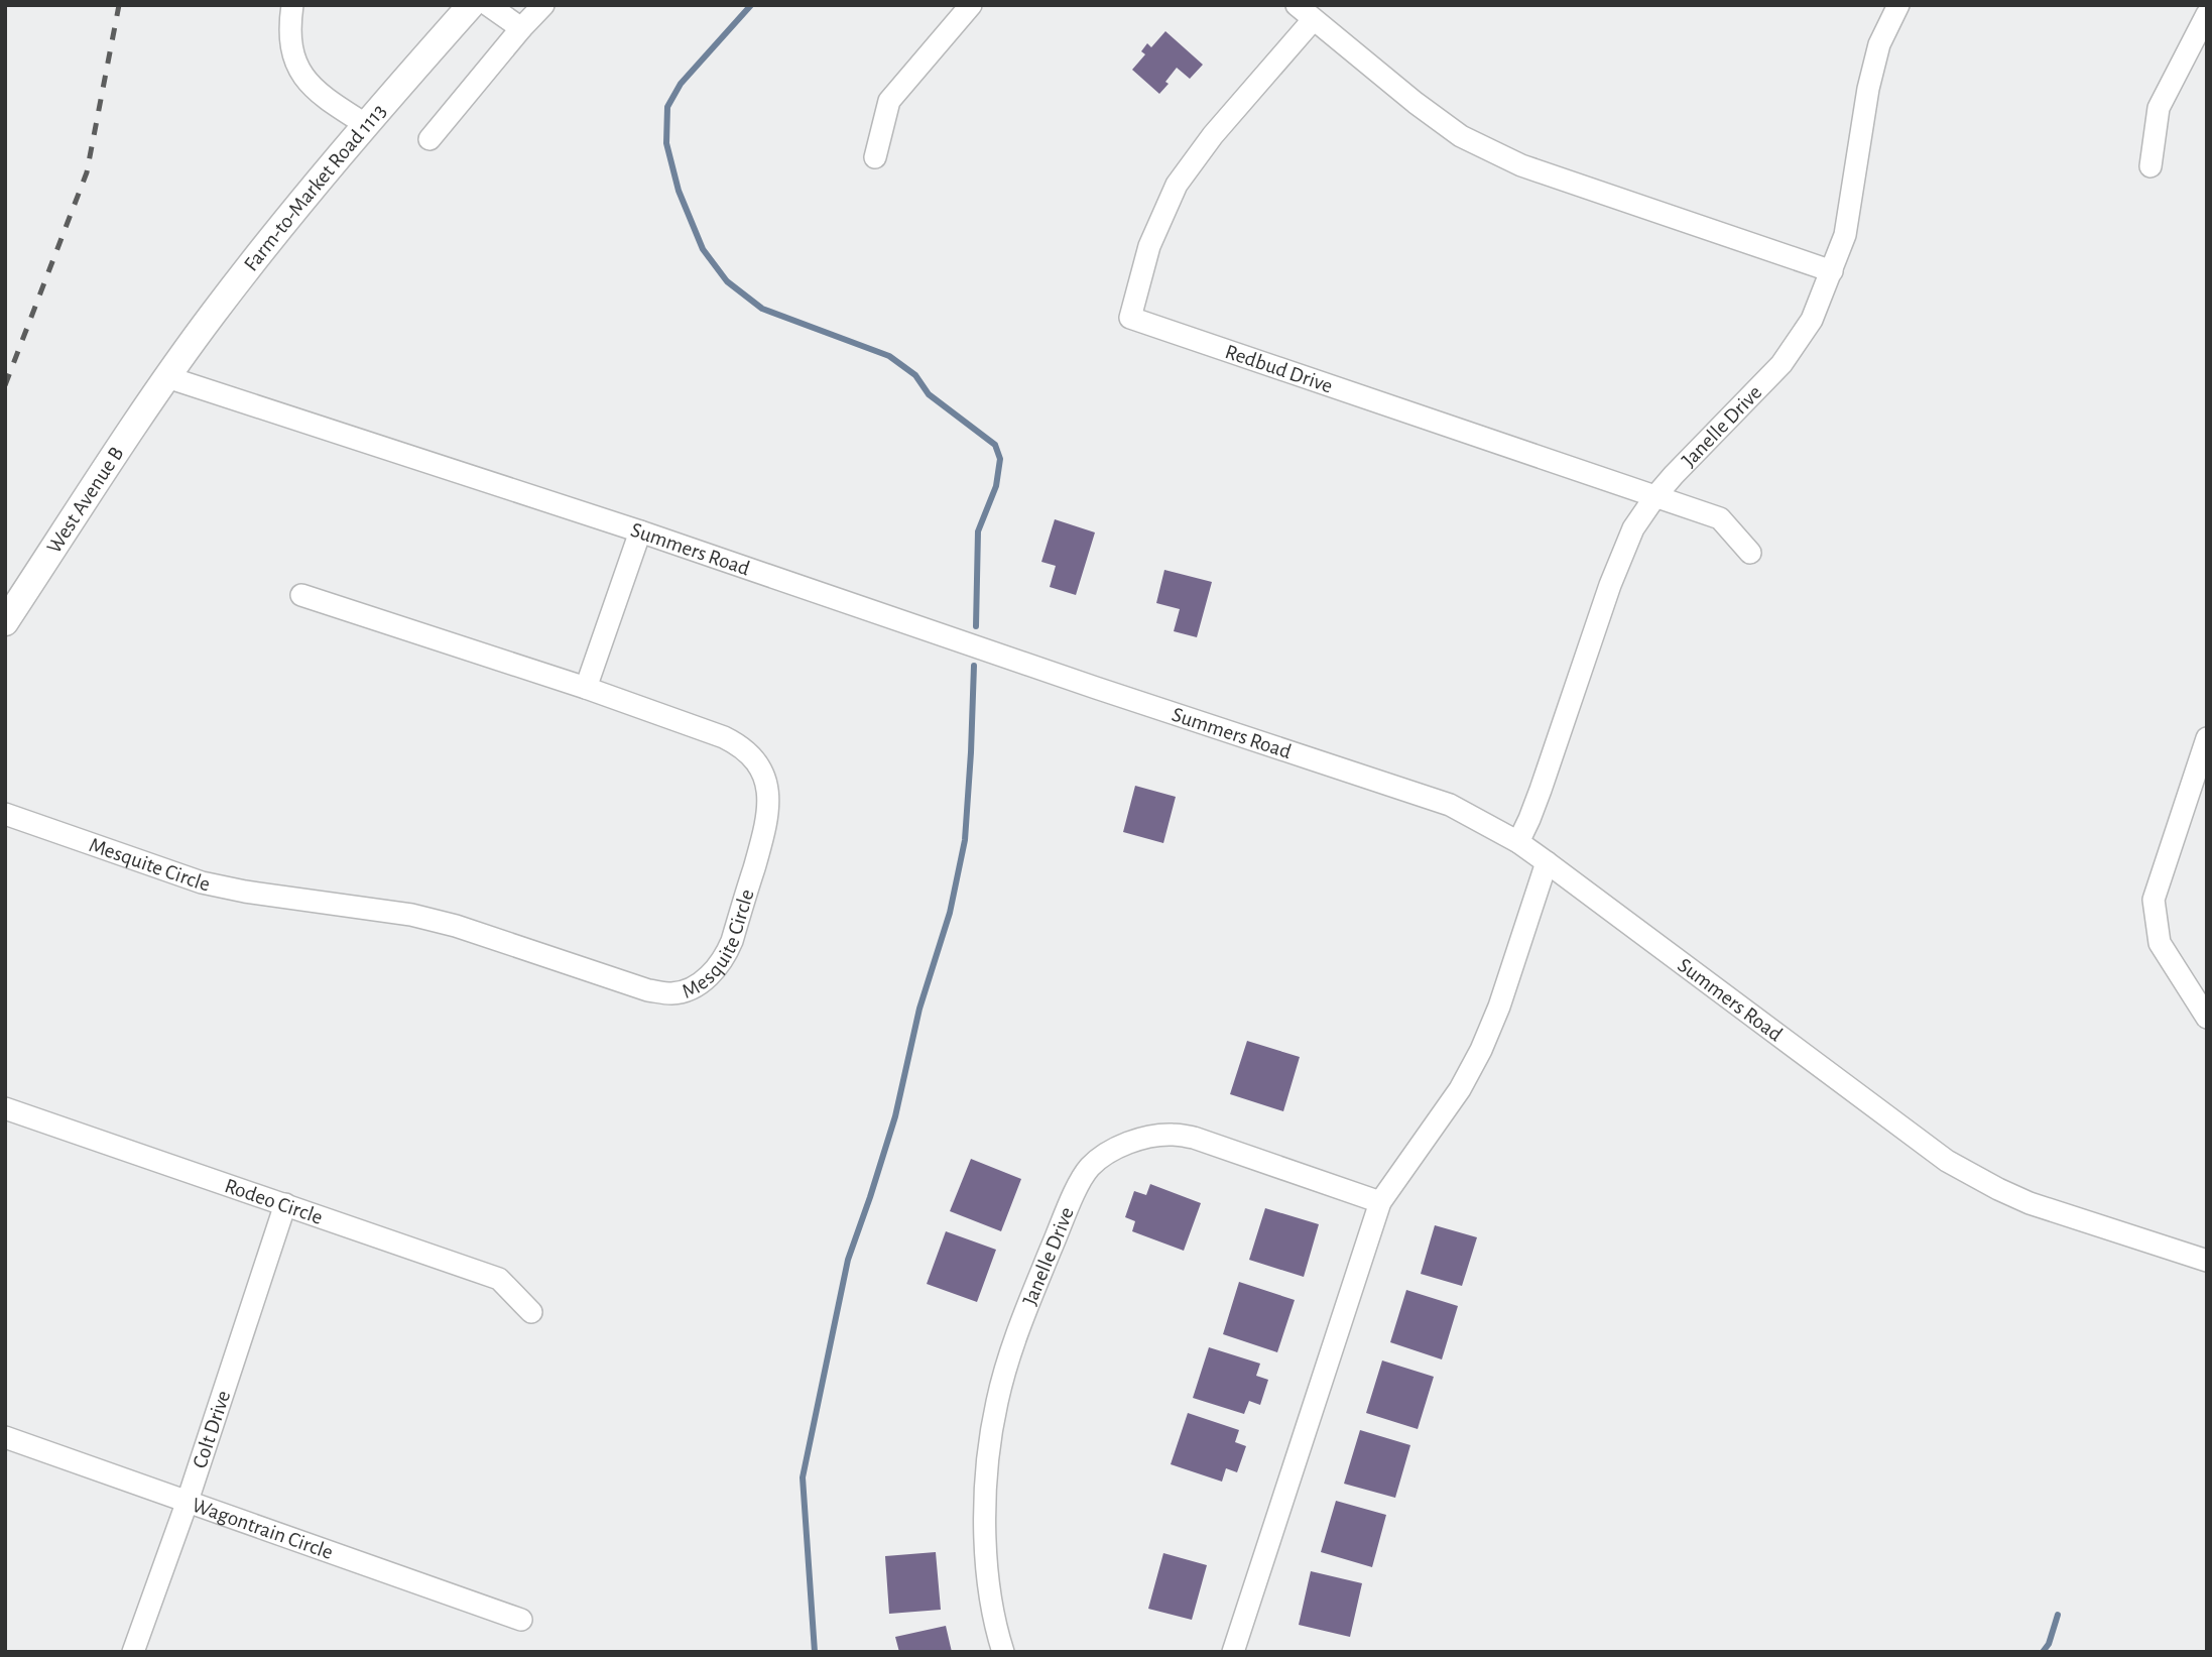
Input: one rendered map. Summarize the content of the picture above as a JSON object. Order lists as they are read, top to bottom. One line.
{"streets":{"main road":["Farm-to-Market Road 1113","West Avenue B"],"street":["Redbud Drive","Janelle Drive","Summers Road","Mesquite Circle","Rodeo Circle","Colt Drive","Wagontrain Circle"]},"crossings":[["Farm-to-Market Road 1113","West Avenue B"],["Farm-to-Market Road 1113","Summers Road"],["Redbud Drive","Janelle Drive"],["Janelle Drive","Summers Road"],["West Avenue B","Summers Road"],["Rodeo Circle","Colt Drive"],["Colt Drive","Wagontrain Circle"]]}
